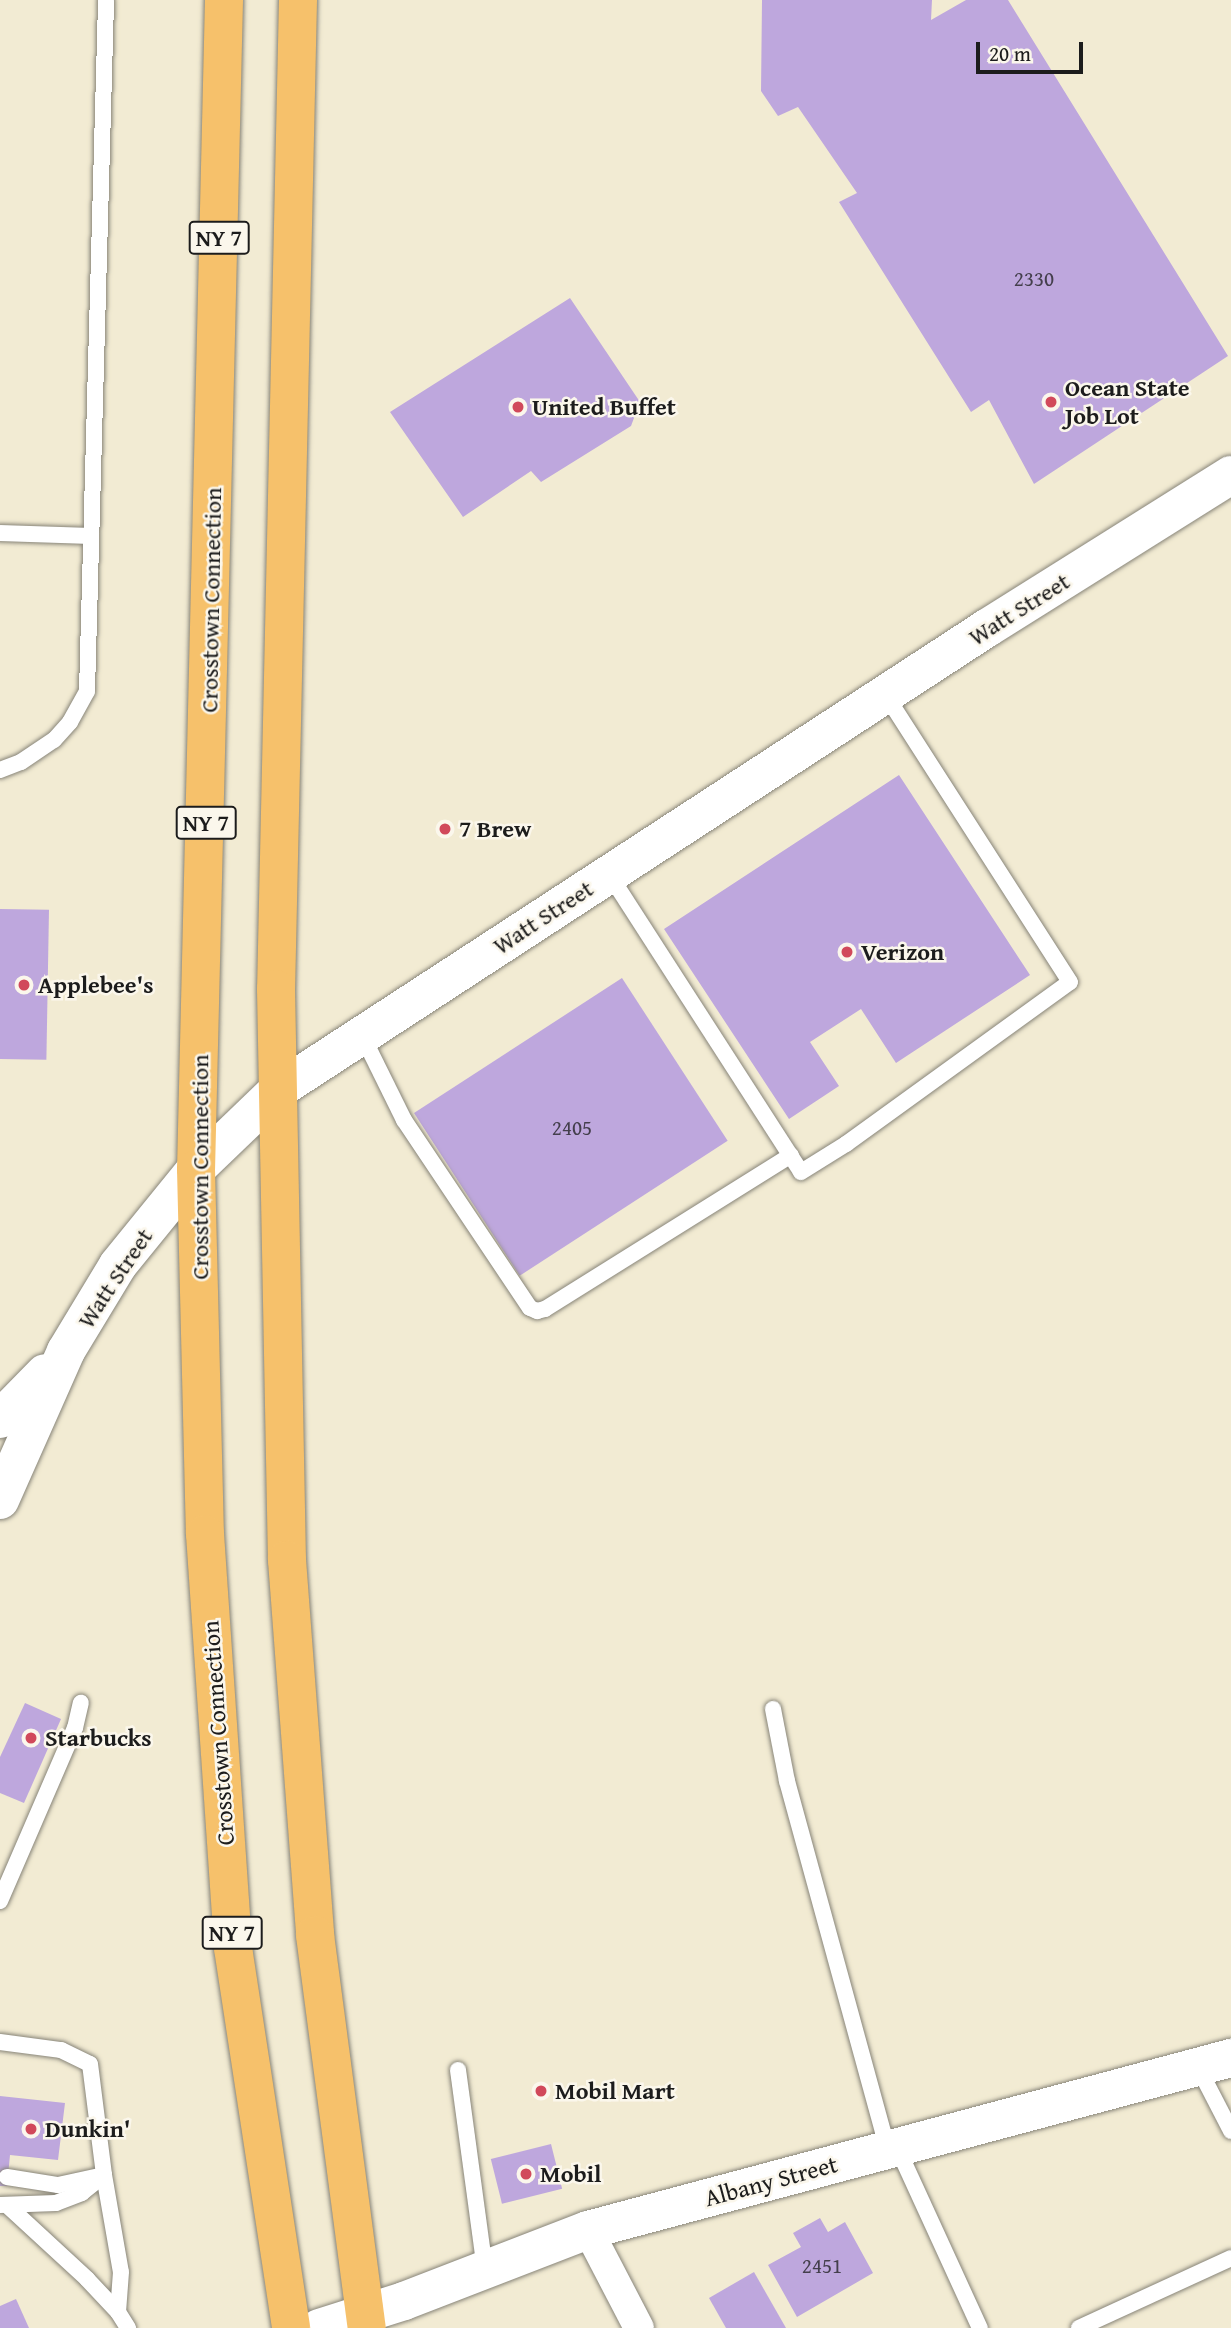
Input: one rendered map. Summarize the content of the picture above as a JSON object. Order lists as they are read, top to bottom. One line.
{"streets":{"highway":["NY 7","Crosstown Connection"],"street":["Watt Street","Albany Street"]},"crossings":[["Crosstown Connection","Watt Street"]],"places":["Ocean State Job Lot","United Buffet","7 Brew","Verizon","Applebee's","Starbucks","Mobil Mart","Dunkin'","Mobil"],"house_numbers":["2330","2405","2451"],"scale_bar":"20 m"}
